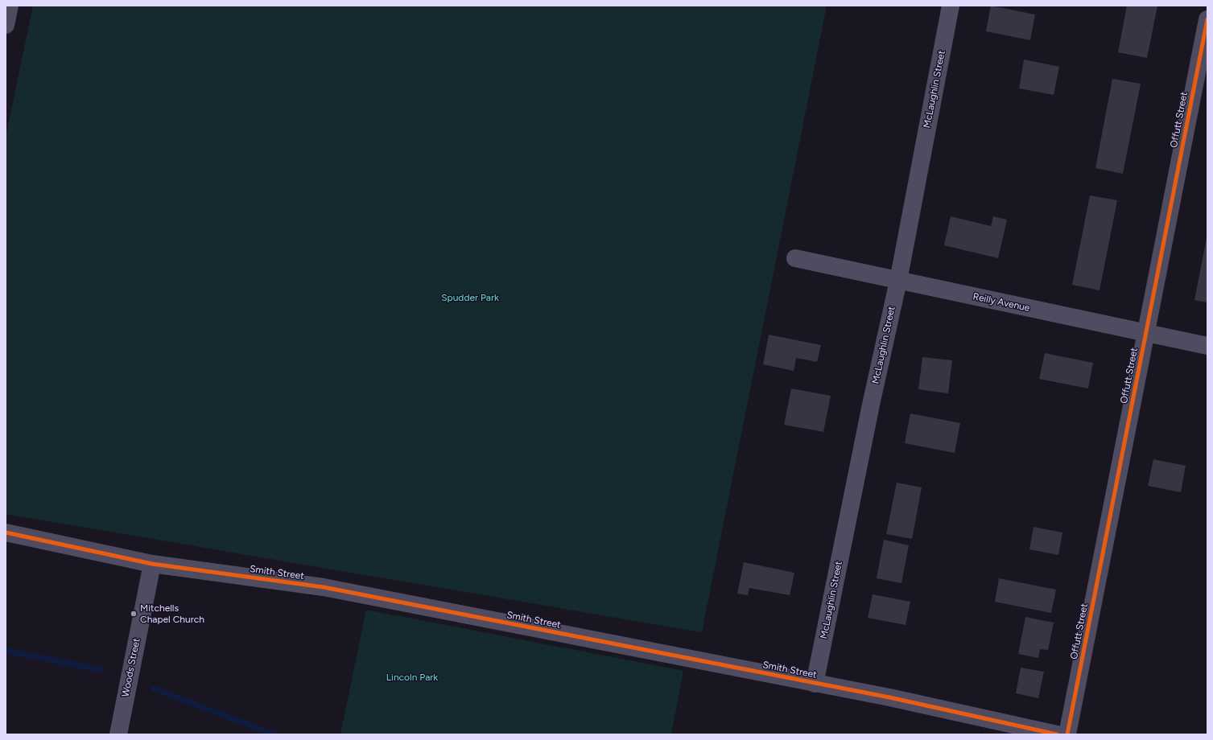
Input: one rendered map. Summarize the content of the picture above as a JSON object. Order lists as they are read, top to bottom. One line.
{"streets":{"street":["McLaughlin Street","Offutt Street","Reilly Avenue","Smith Street","Woods Street"]},"crossings":[["McLaughlin Street","Reilly Avenue"],["McLaughlin Street","Smith Street"],["Offutt Street","Reilly Avenue"],["Smith Street","Woods Street"]],"parks":["Spudder Park","Lincoln Park"],"places":["Mitchells Chapel Church"]}
